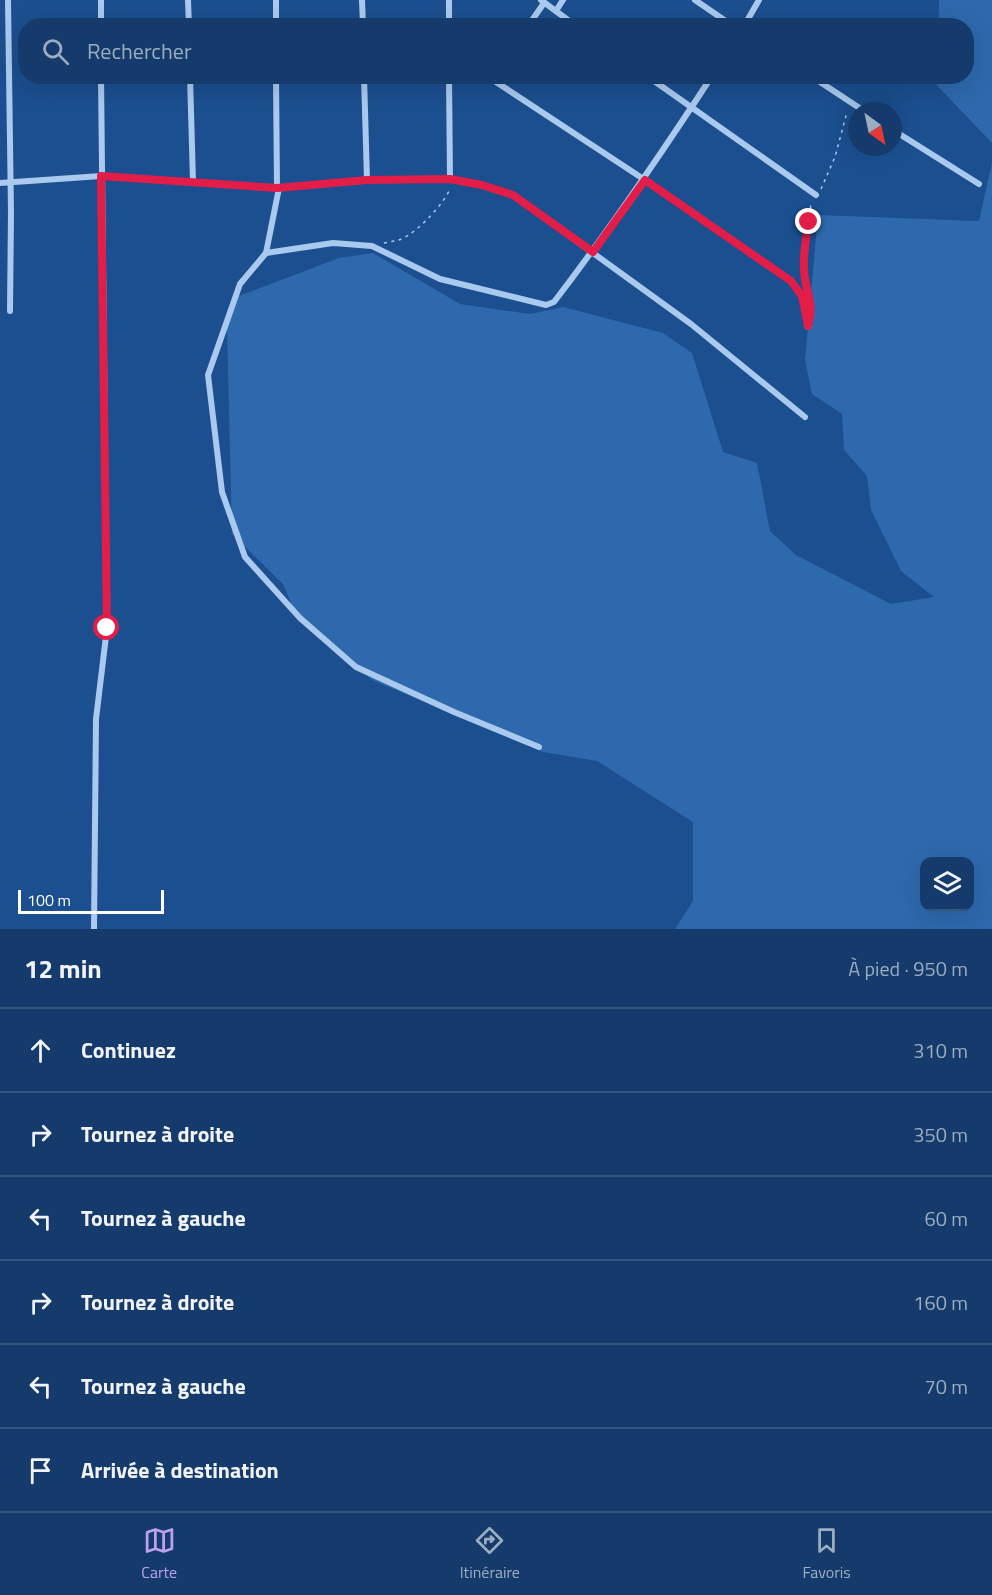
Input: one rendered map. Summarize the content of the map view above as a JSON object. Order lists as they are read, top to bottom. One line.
{"scale_bar":"100 m","north":"bottom right","page":{"search":"Rechercher","scale":"100 m","heading":["12 min","À pied · 950 m"],"list":[["Continuez","310 m"],["Tournez à droite","350 m"],["Tournez à gauche","60 m"],["Tournez à droite","160 m"],["Tournez à gauche","70 m"],"Arrivée à destination"],"nav":["Carte","Itinéraire","Favoris"]}}
